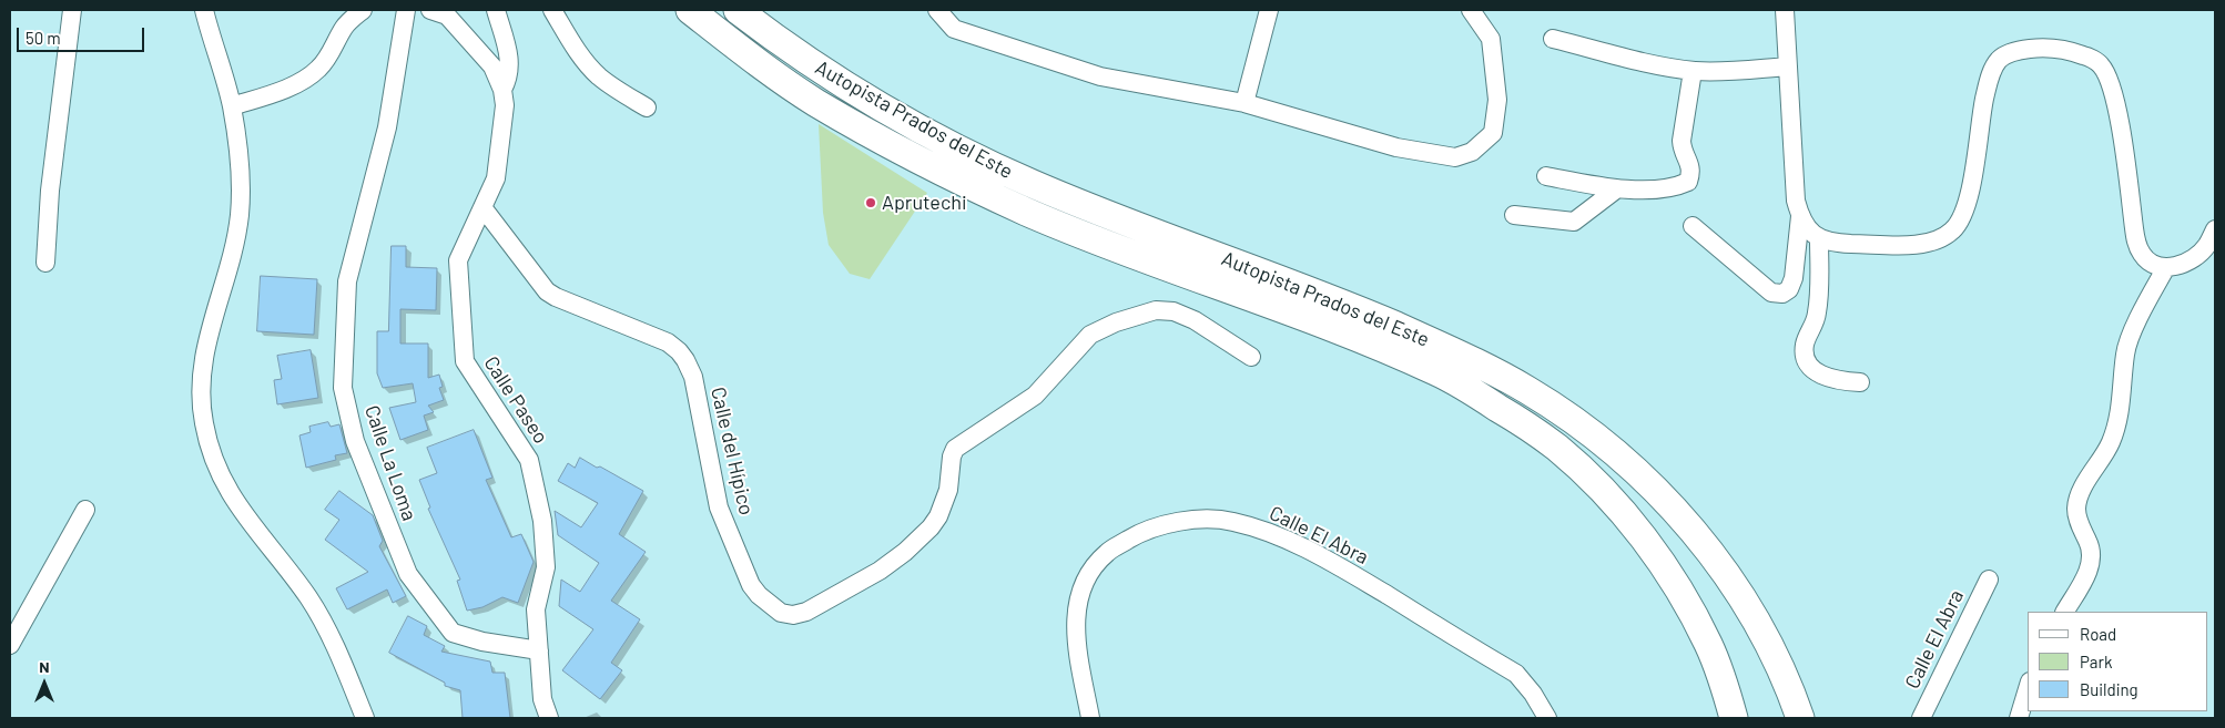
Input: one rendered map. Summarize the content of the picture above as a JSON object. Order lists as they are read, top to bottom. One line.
{"streets":{"highway":["Autopista Prados del Este"],"street":["Calle Paseo","Calle del Hípico","Calle La Loma","Calle El Abra"]},"crossings":[["Calle Paseo","Calle del Hípico"],["Calle Paseo","Calle La Loma"]],"places":["Aprutechi"],"legend":["Road","Park","Building"],"scale_bar":"50 m","north":"top"}
